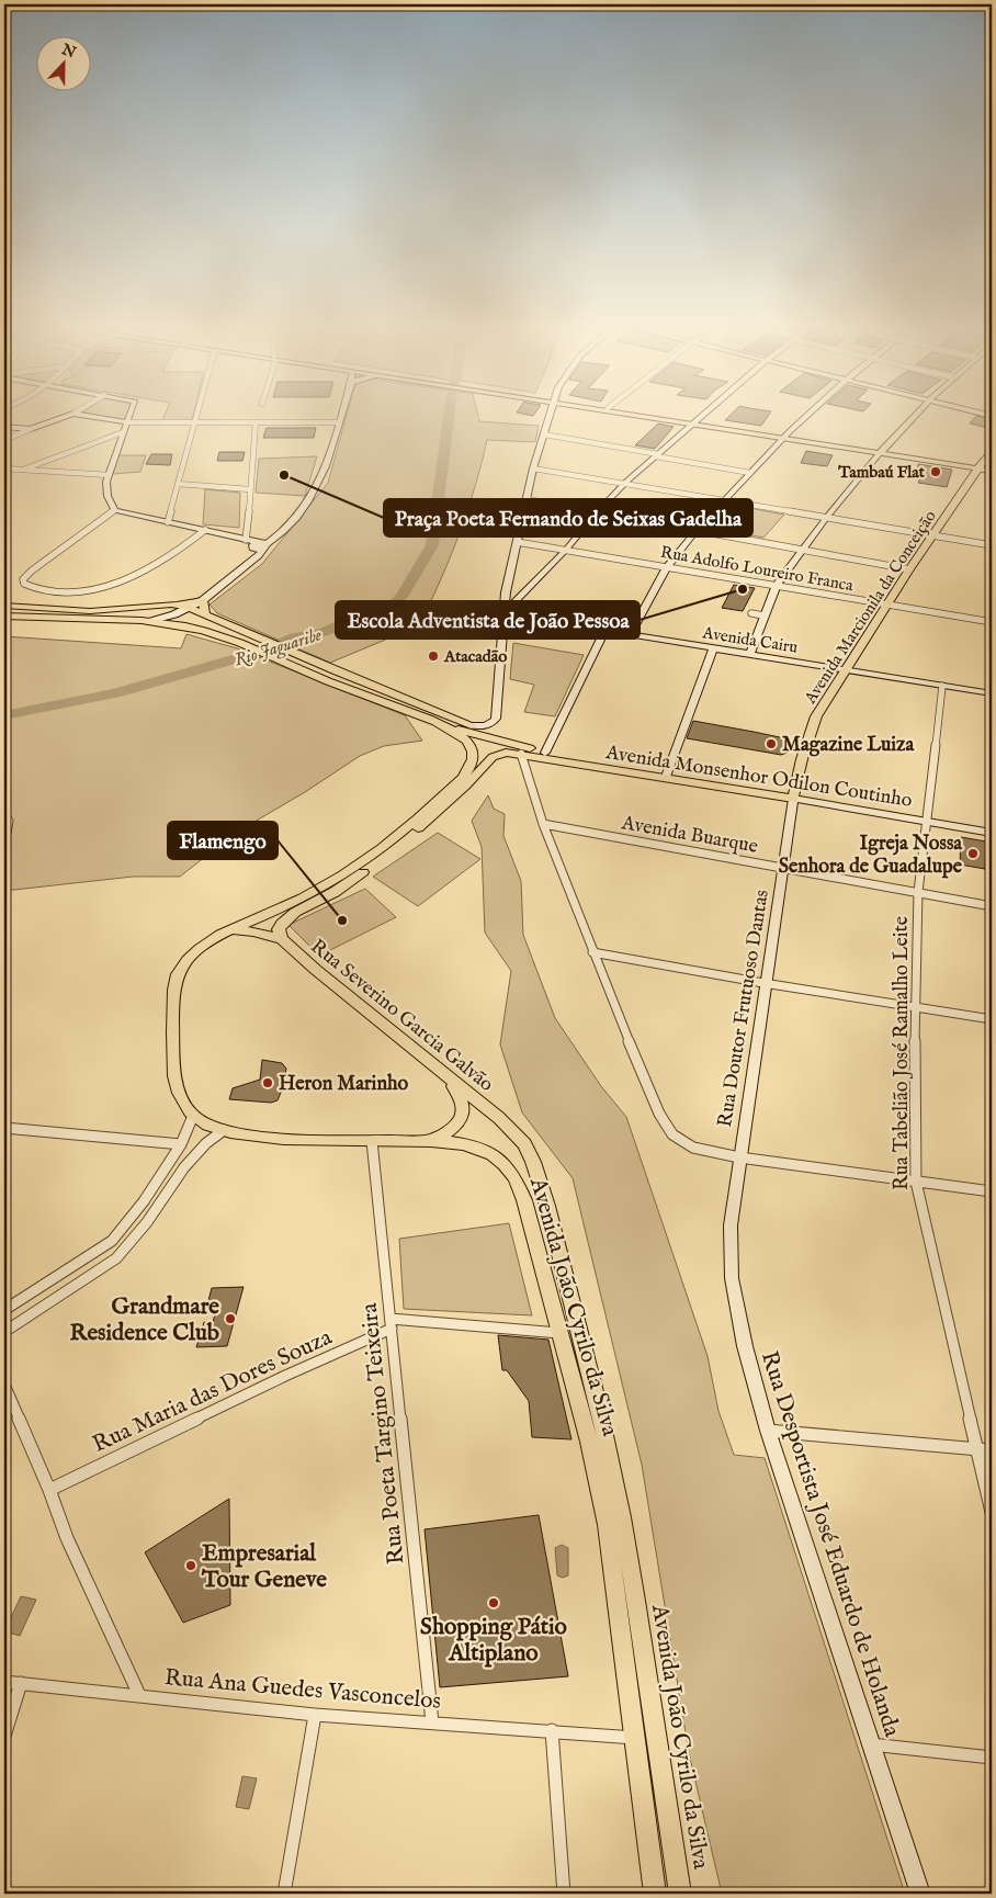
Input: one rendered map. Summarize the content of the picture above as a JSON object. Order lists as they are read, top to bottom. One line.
{"streets":{"main road":["Avenida Marcionila da Conceição","Avenida Cairu","Avenida Monsenhor Odilon Coutinho","Rua Doutor Frutuoso Dantas","Rua Severino Garcia Galvão","Avenida João Cyrilo da Silva","Rua Desportista José Eduardo de Holanda"],"street":["Rua Adolfo Loureiro Franca","Avenida Buarque","Rua Tabelião José Ramalho Leite","Rua Maria das Dores Souza","Rua Poeta Targino Teixeira","Rua Ana Guedes Vasconcelos"]},"crossings":[["Rua Adolfo Loureiro Franca","Avenida Marcionila da Conceição"],["Avenida Marcionila da Conceição","Avenida Cairu"],["Avenida Marcionila da Conceição","Avenida Monsenhor Odilon Coutinho"],["Avenida Marcionila da Conceição","Rua Doutor Frutuoso Dantas"],["Avenida Cairu","Rua Tabelião José Ramalho Leite"],["Avenida Monsenhor Odilon Coutinho","Rua Doutor Frutuoso Dantas"],["Avenida Monsenhor Odilon Coutinho","Rua Severino Garcia Galvão"],["Avenida Monsenhor Odilon Coutinho","Rua Tabelião José Ramalho Leite"],["Avenida Buarque","Rua Doutor Frutuoso Dantas"],["Avenida Buarque","Rua Tabelião José Ramalho Leite"],["Rua Doutor Frutuoso Dantas","Rua Desportista José Eduardo de Holanda"],["Rua Severino Garcia Galvão","Avenida João Cyrilo da Silva"],["Avenida João Cyrilo da Silva","Rua Poeta Targino Teixeira"],["Avenida João Cyrilo da Silva","Rua Ana Guedes Vasconcelos"],["Rua Maria das Dores Souza","Rua Poeta Targino Teixeira"],["Rua Maria das Dores Souza","Rua Ana Guedes Vasconcelos"],["Rua Poeta Targino Teixeira","Rua Ana Guedes Vasconcelos"]],"water":["Rio Jaguaribe"],"places":["Tambaú Flat","Praça Poeta Fernando de Seixas Gadelha","Escola Adventista de João Pessoa","Atacadão","Magazine Luiza","Igreja Nossa Senhora de Guadalupe","Flamengo","Heron Marinho","Grandmare Residence Club","Empresarial Tour Geneve","Shopping Pátio Altiplano"],"north":"top"}
